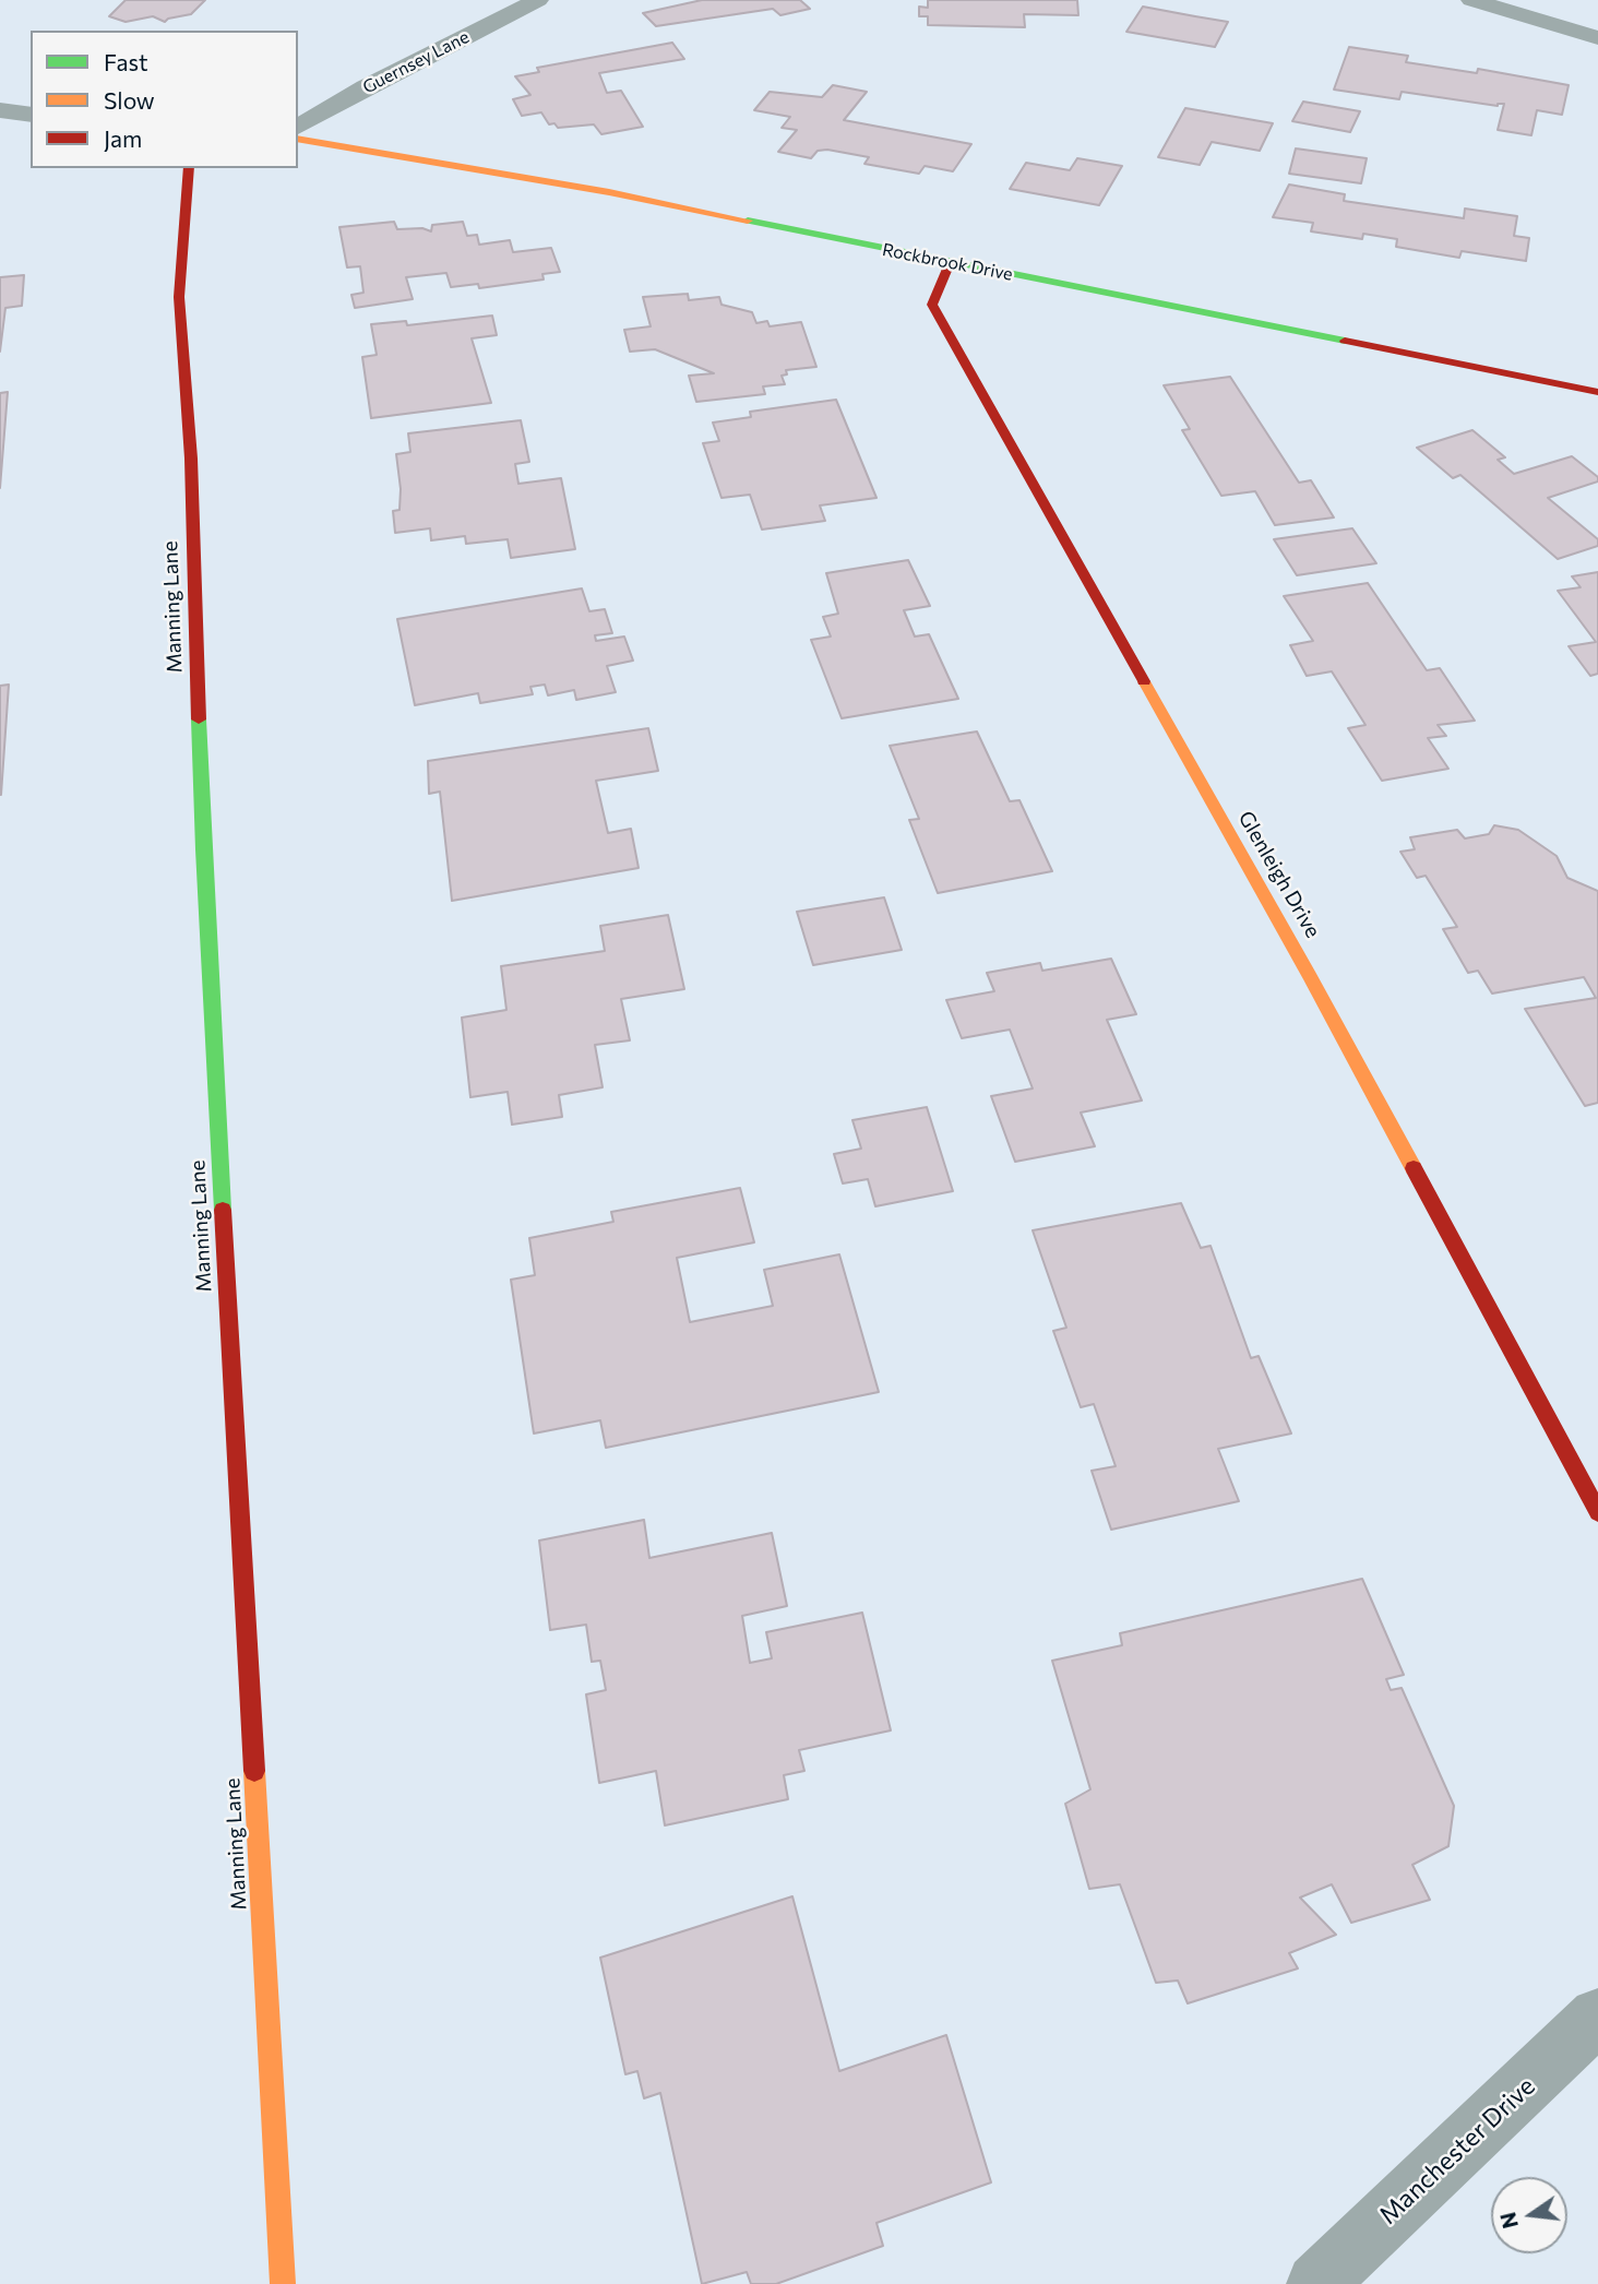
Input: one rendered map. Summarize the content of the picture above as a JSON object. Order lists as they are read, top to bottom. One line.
{"streets":{"street":["Guernsey Lane","Rockbrook Drive","Manning Lane","Glenleigh Drive","Manchester Drive"]},"crossings":[["Rockbrook Drive","Glenleigh Drive"]],"legend":["Fast","Slow","Jam"],"north":"left"}
